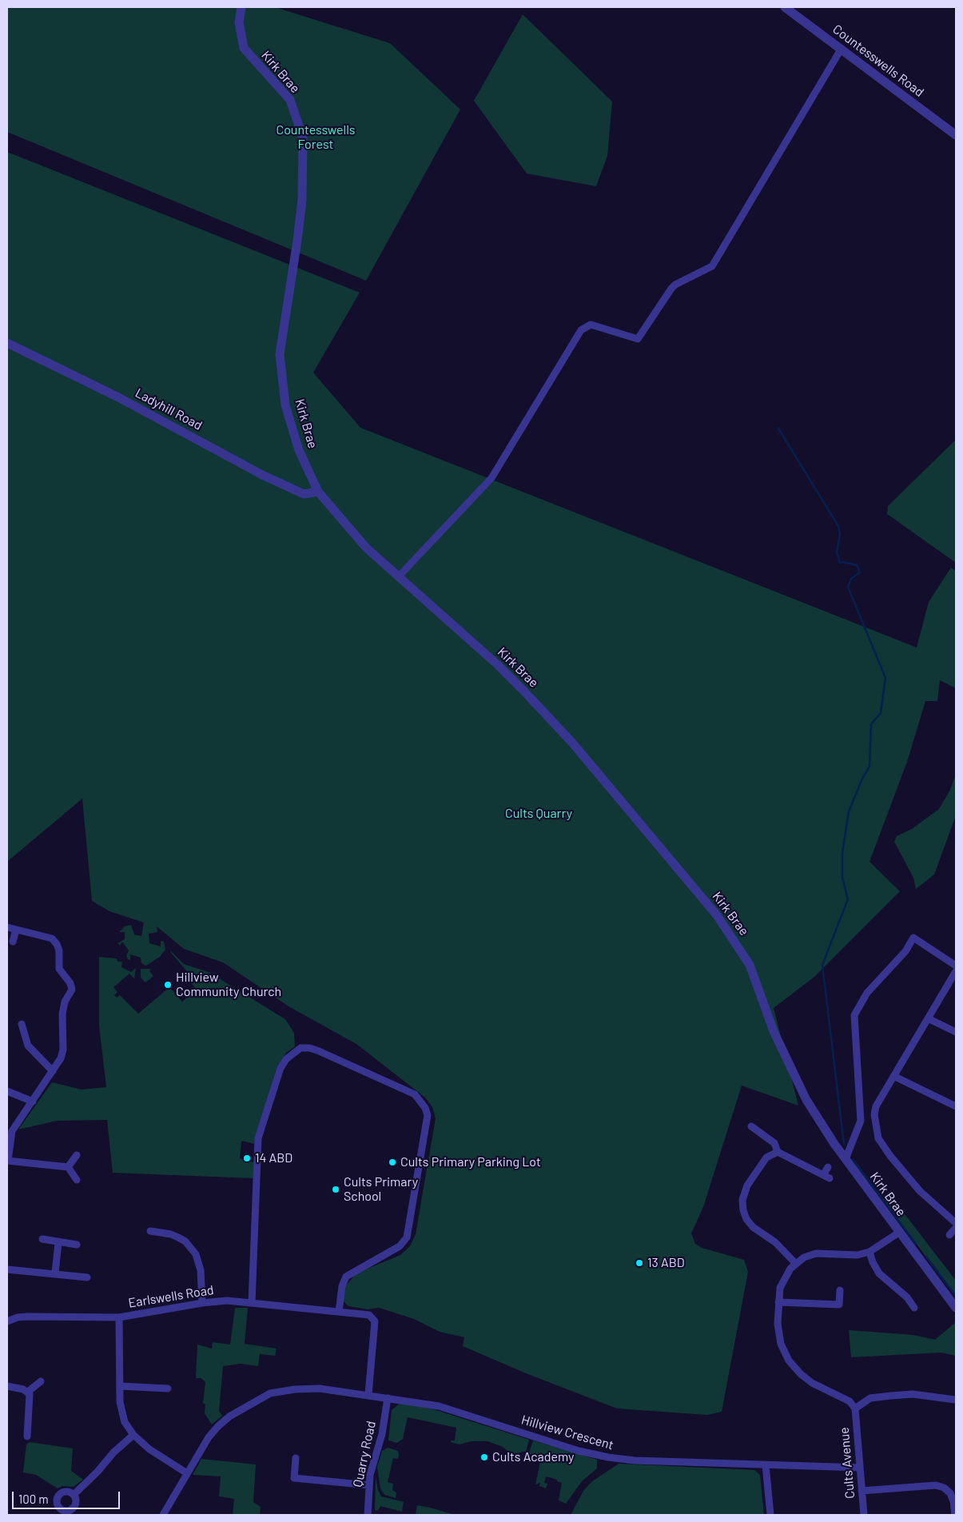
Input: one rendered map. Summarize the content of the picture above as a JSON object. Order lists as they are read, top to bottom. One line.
{"streets":{"street":["Countesswells Road","Kirk Brae","Ladyhill Road","Earlswells Road","Hillview Crescent","Quarry Road","Cults Avenue"]},"crossings":[["Kirk Brae","Ladyhill Road"],["Earlswells Road","Hillview Crescent"],["Hillview Crescent","Quarry Road"],["Hillview Crescent","Cults Avenue"]],"parks":["Countesswells Forest","Cults Quarry"],"places":["Hillview Community Church","14 ABD","Cults Primary Parking Lot","Cults Primary School","13 ABD","Cults Academy"],"scale_bar":"100 m"}
